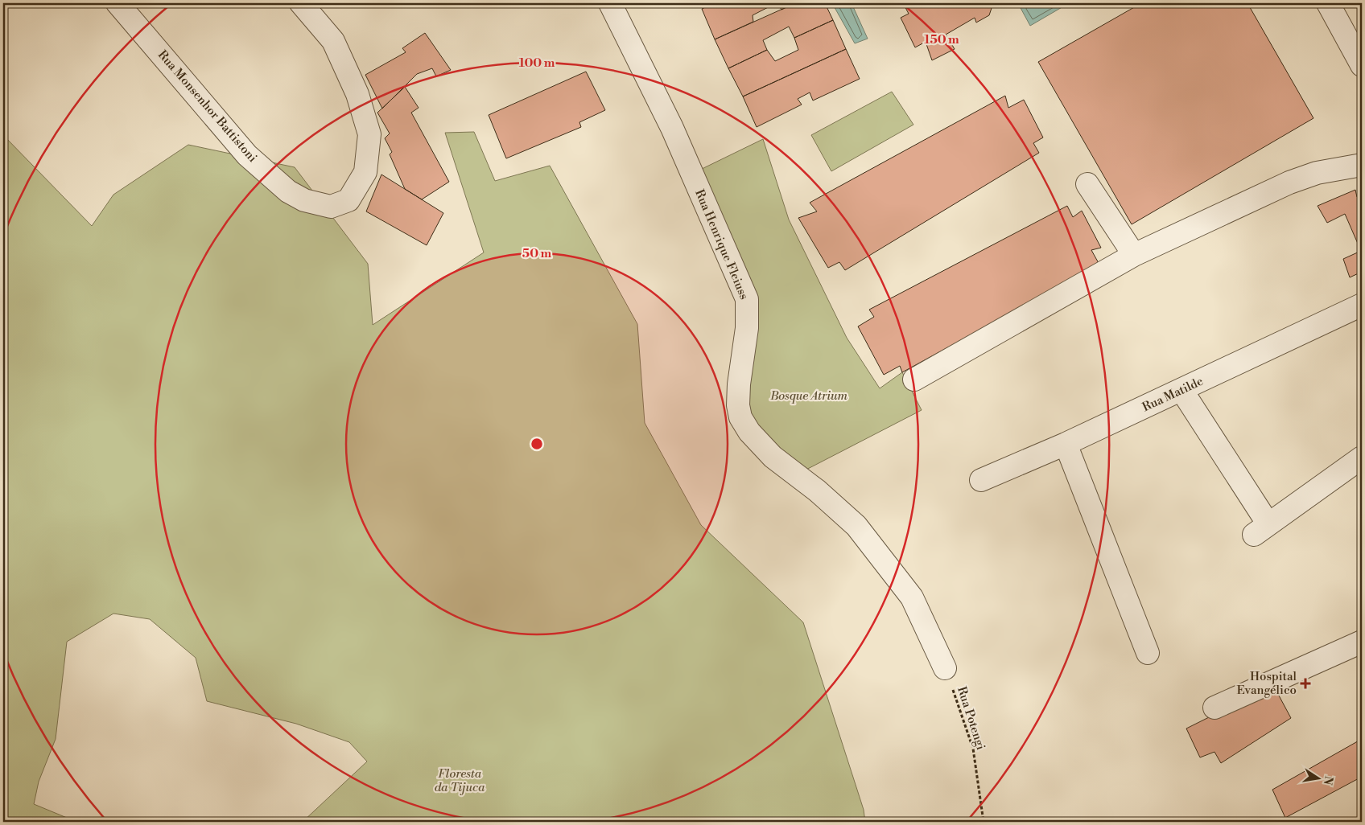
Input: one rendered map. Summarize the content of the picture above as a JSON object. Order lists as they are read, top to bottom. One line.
{"streets":{"street":["Rua Monsenhor Battistoni","Rua Henrique Fleiuss","Rua Matilde"],"path":["Rua Potengi"]},"crossings":[["Rua Henrique Fleiuss","Rua Potengi"]],"parks":["Bosque Atrium","Floresta da Tijuca"],"places":{"health":["Hospital Evangélico"]},"north":"right","rings":["150 m","100 m","50 m"]}
